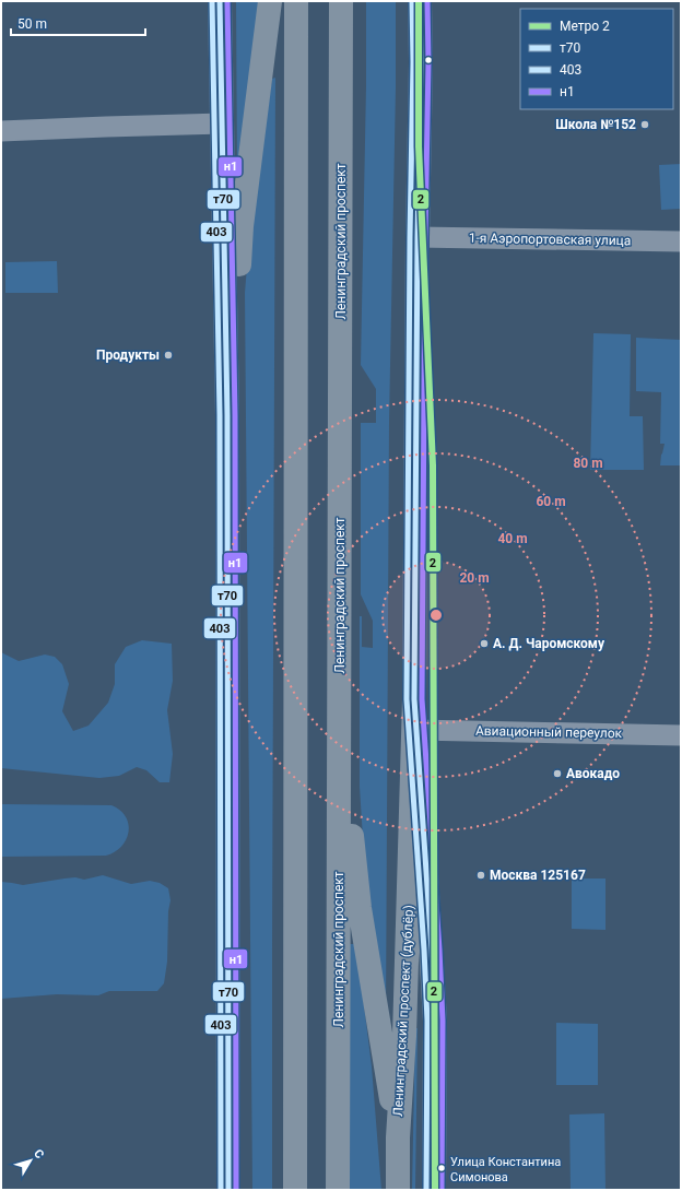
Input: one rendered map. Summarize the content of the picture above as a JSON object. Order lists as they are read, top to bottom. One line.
{"streets":{"main road":["Ленинградский проспект","Ленинградский проспект (дублёр)"],"street":["1-я Аэропортовская улица","Авиационный переулок"]},"crossings":[["1-я Аэропортовская улица","Ленинградский проспект (дублёр)"],["Авиационный переулок","Ленинградский проспект (дублёр)"]],"places":["Школа №152","Продукты","А. Д. Чаромскому","Авокадо","Москва 125167","Улица Константина Симонова"],"lines":["metro line 2","transit line т70","transit line 403","transit line н1"],"legend":["Метро 2","т70","403","н1"],"scale_bar":"50 m","north":"top right","rings":["80 m","60 m","40 m","20 m"]}
